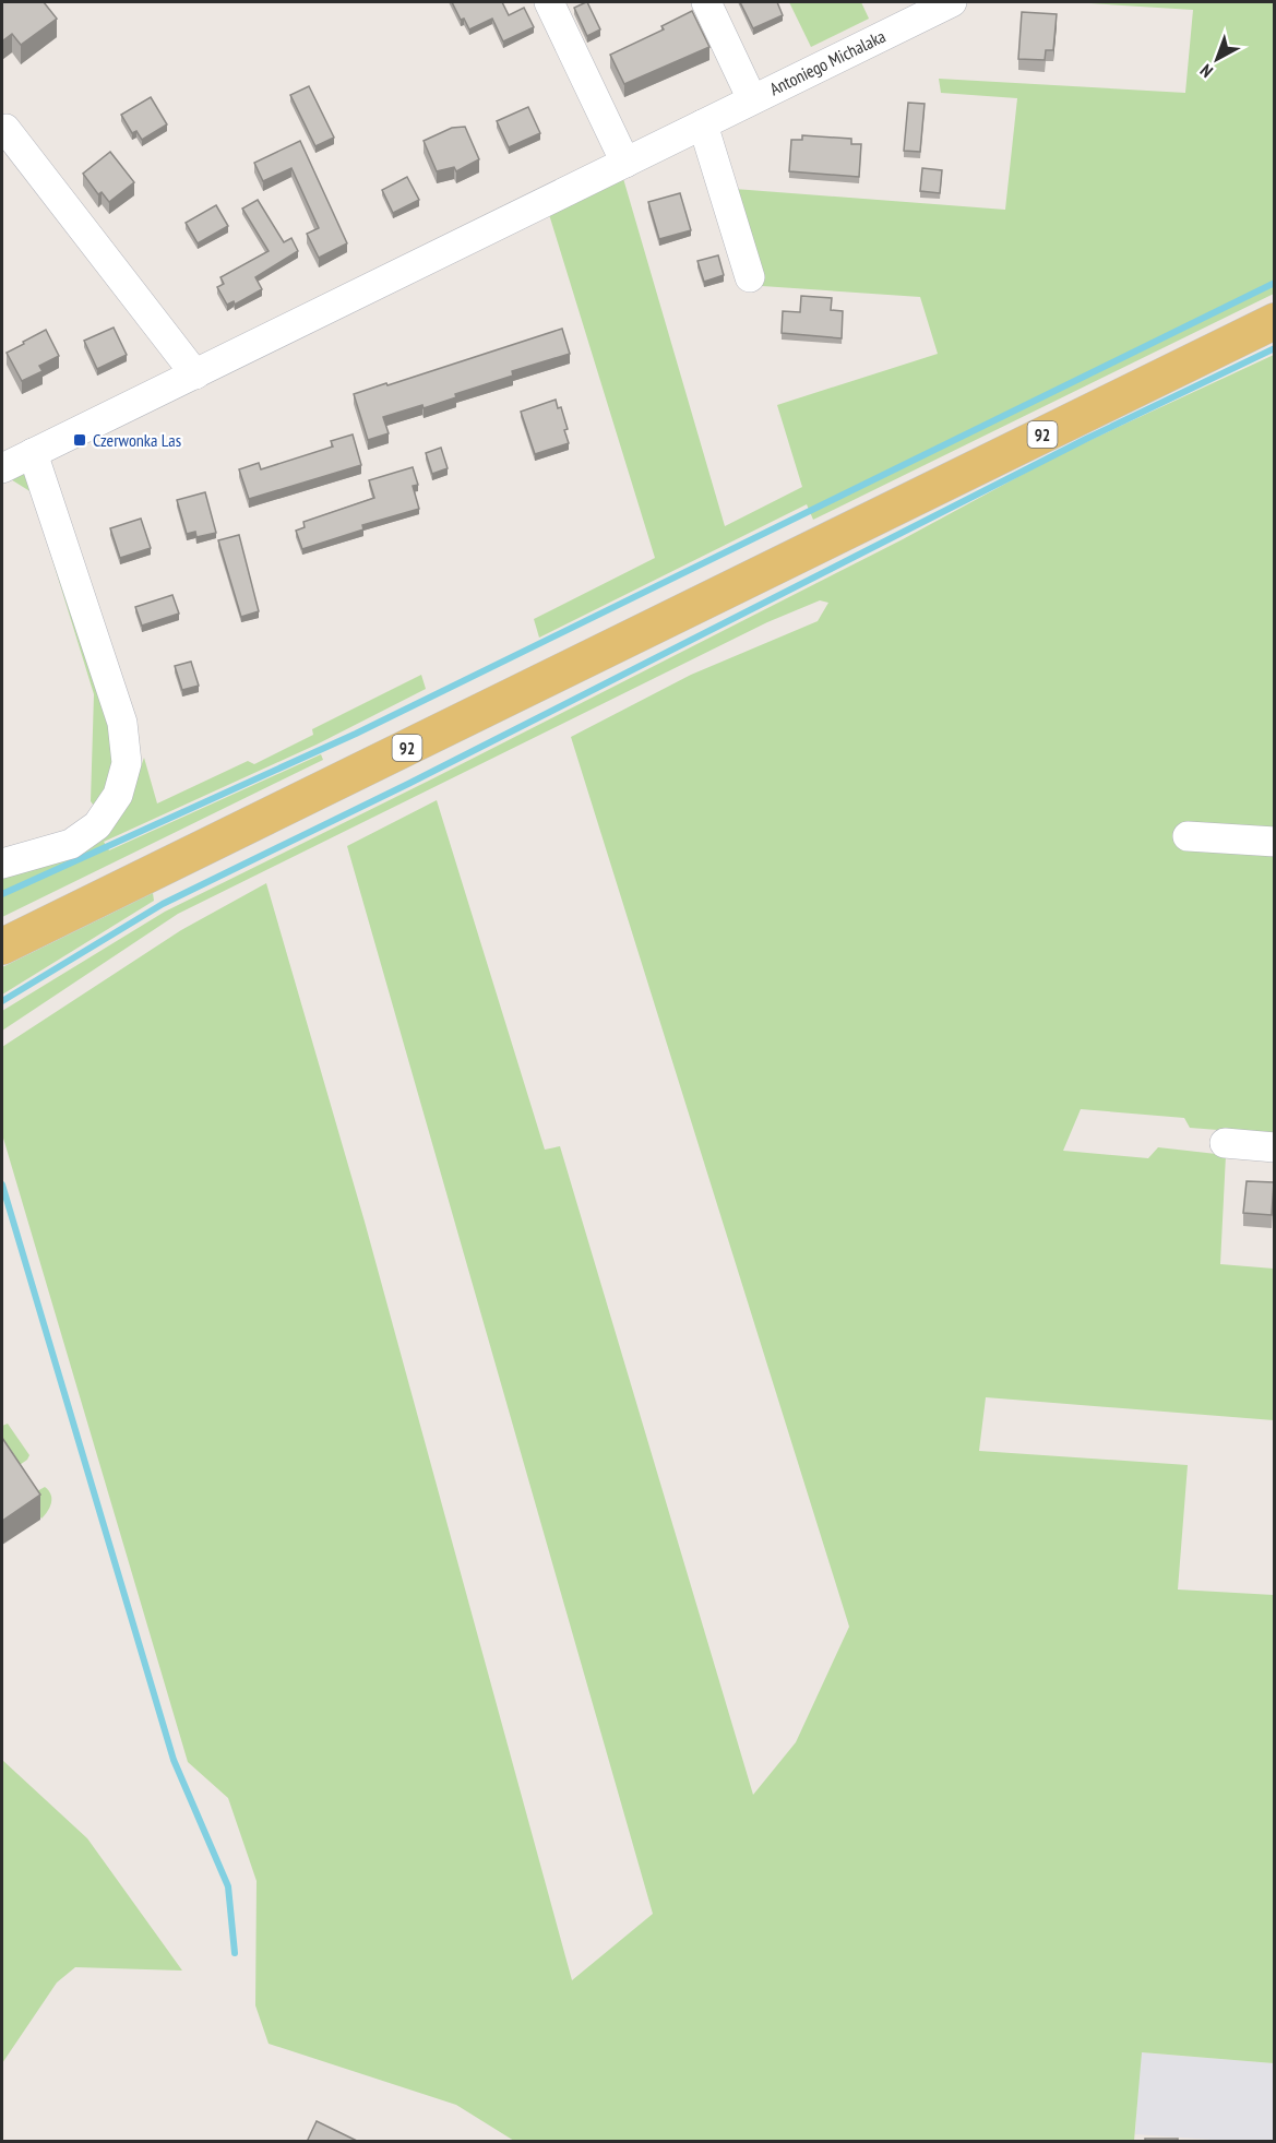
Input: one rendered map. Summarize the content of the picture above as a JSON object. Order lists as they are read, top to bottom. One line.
{"streets":{"main road":["92"],"street":["Antoniego Michalaka"]},"places":{"transit":["Czerwonka Las"]},"north":"bottom left"}
